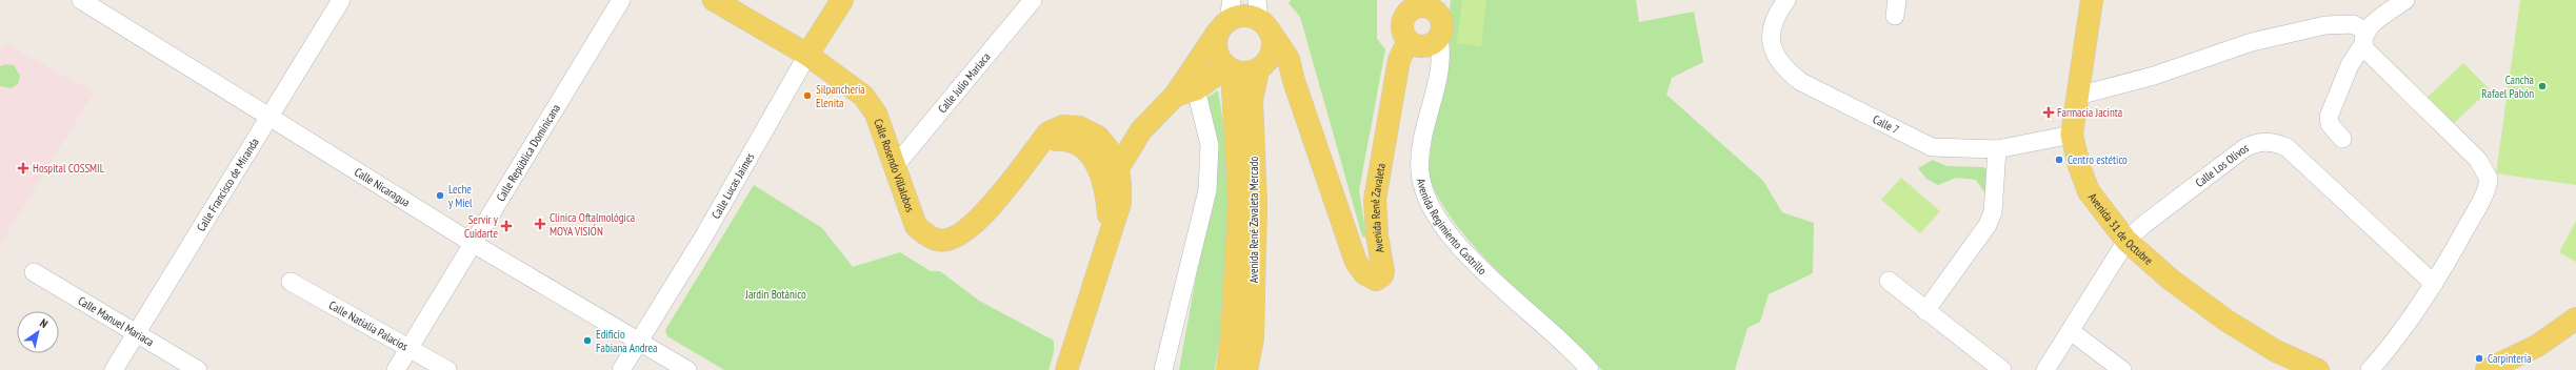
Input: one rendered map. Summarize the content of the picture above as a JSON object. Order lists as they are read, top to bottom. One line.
{"streets":{"main road":["Calle Rosendo Villalobos","Calle Lucas Jaimes","Avenida René Zavaleta","Avenida René Zavaleta Mercado","Avenida Regimiento Castrillo","Avenida 31 de Octubre"],"street":["Calle Julio Mariaca","Calle 7","Calle República Dominicana","Calle Los Olivos","Calle Francisco de Miranda","Calle Nicaragua","Calle Manuel Mariaca","Calle Natialia Palacios"]},"crossings":[["Calle Julio Mariaca","Calle Rosendo Villalobos"],["Calle 7","Avenida 31 de Octubre"],["Calle República Dominicana","Calle Nicaragua"],["Calle República Dominicana","Calle Natialia Palacios"],["Calle Rosendo Villalobos","Calle Lucas Jaimes"],["Calle Los Olivos","Avenida 31 de Octubre"],["Calle Francisco de Miranda","Calle Nicaragua"],["Calle Francisco de Miranda","Calle Manuel Mariaca"],["Calle Lucas Jaimes","Calle Nicaragua"],["Avenida René Zavaleta","Avenida René Zavaleta Mercado"],["Avenida René Zavaleta","Avenida Regimiento Castrillo"]],"parks":["Jardín Botánico"],"places":{"other":["Cancha Rafael Pabón","Silpancheria Elenita","Centro estético","Leche y Miel","Edificio Fabiana Andrea","Carpintería"],"health":["Farmacia Jacinta","Hospital COSSMIL","Clínica Oftalmológica MOYA VISIÓN","Servir y Cuidarte"]},"north":"top right"}
